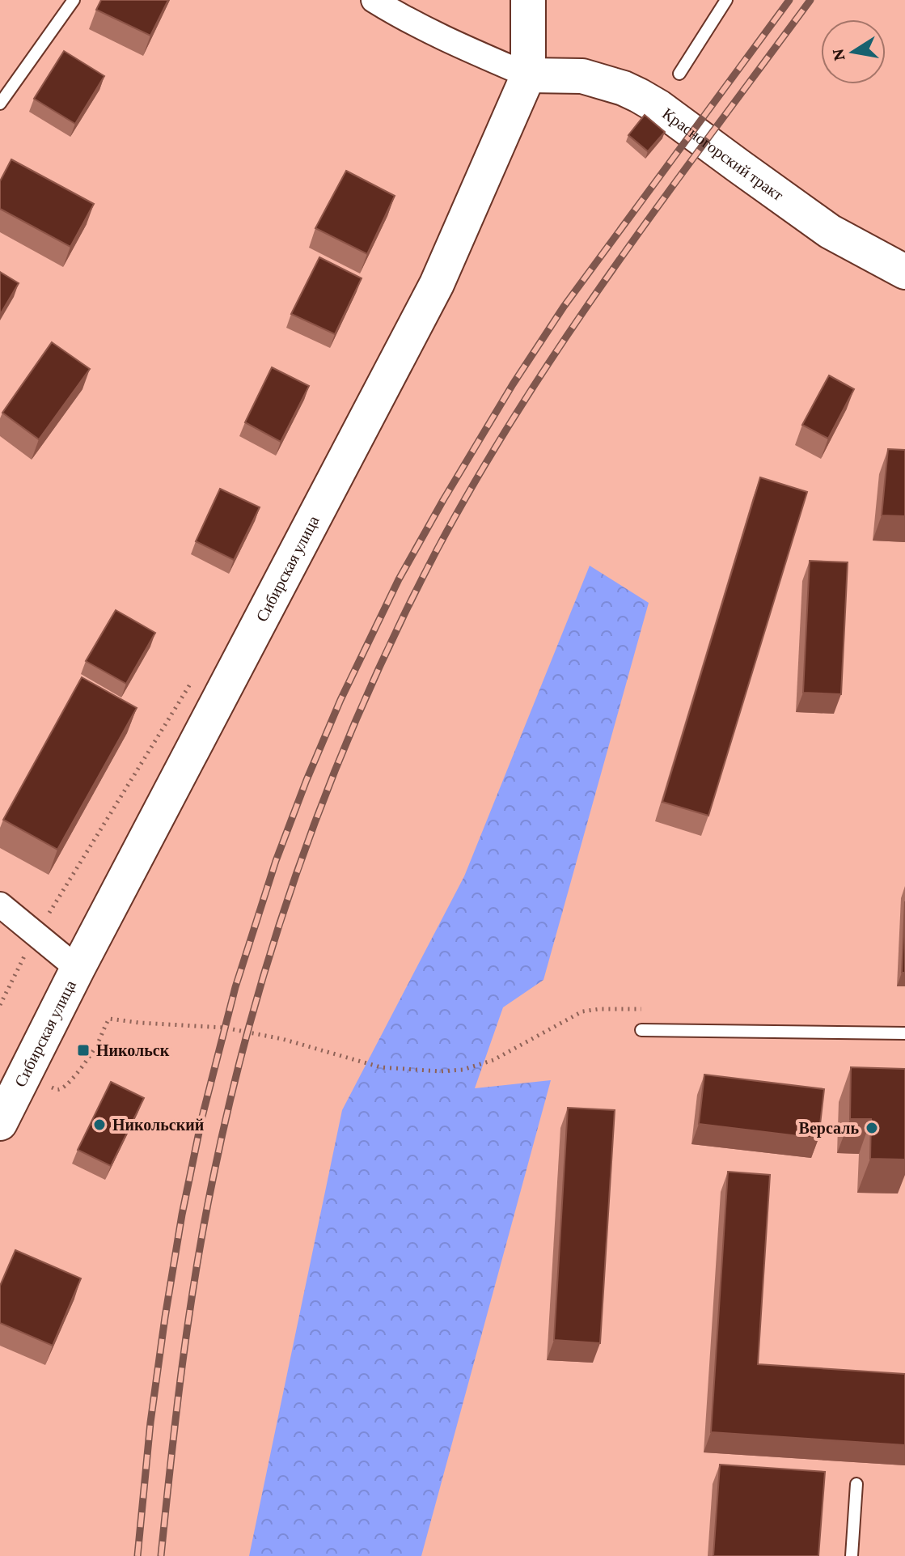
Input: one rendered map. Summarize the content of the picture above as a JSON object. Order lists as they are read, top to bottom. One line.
{"streets":{"main road":["Красногорский тракт","Сибирская улица"]},"crossings":[["Красногорский тракт","Сибирская улица"]],"places":{"transit":["Никольск"],"other":["Никольский","Версаль"]},"north":"left"}
